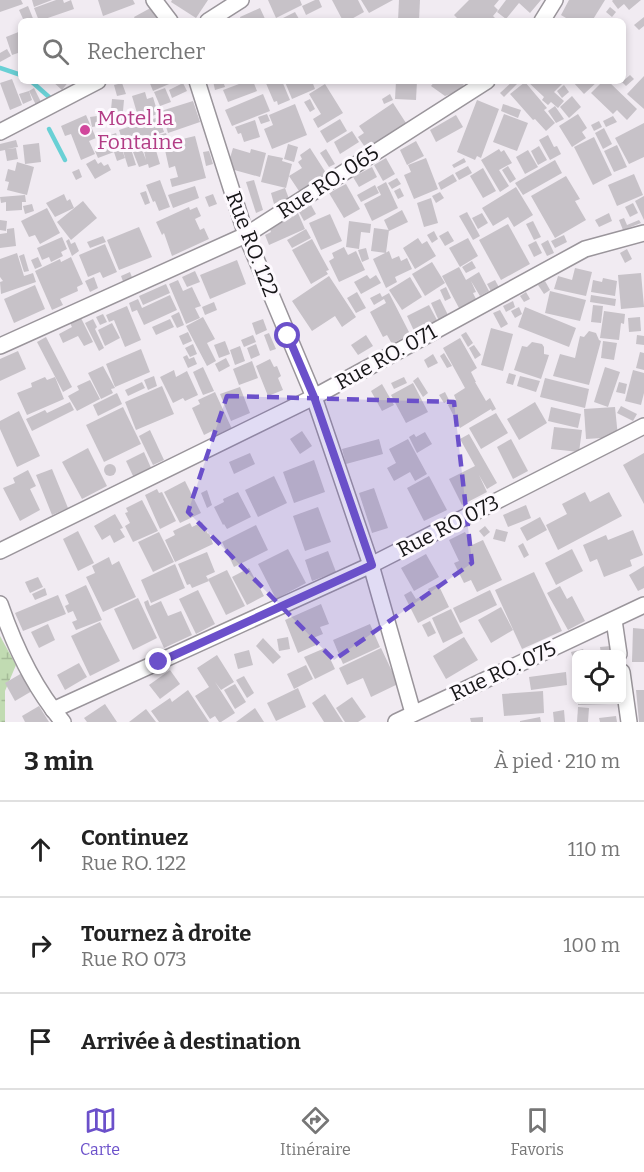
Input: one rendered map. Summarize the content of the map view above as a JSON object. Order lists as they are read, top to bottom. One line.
{"streets":{"street":["Rue RO. 065","Rue RO. 122","Rue RO. 071","Rue RO 073","Rue RO. 075"]},"crossings":[["Rue RO. 065","Rue RO. 122"],["Rue RO. 122","Rue RO. 071"],["Rue RO. 122","Rue RO 073"],["Rue RO. 122","Rue RO. 075"]],"places":["Motel la Fontaine"],"page":{"search":"Rechercher","heading":["3 min","À pied · 210 m"],"list":[["Continuez","Rue RO. 122","110 m"],["Tournez à droite","Rue RO 073","100 m"],"Arrivée à destination"],"nav":["Carte","Itinéraire","Favoris"]}}
